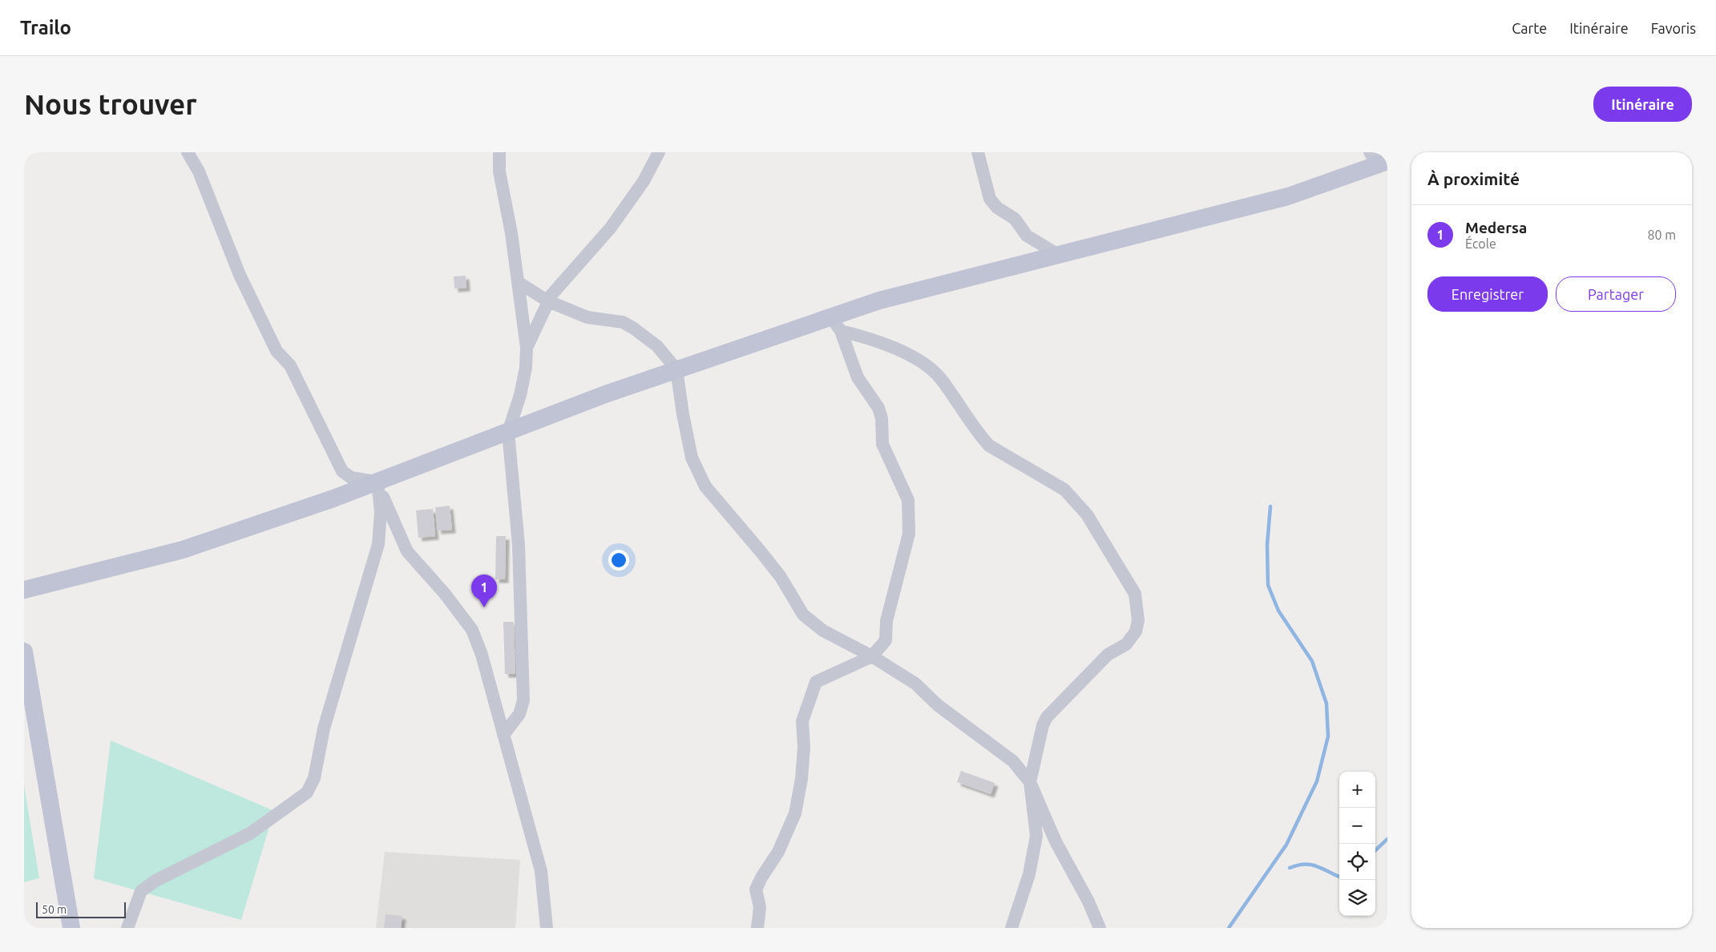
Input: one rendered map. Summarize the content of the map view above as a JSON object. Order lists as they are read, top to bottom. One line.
{"scale_bar":"50 m","page":{"header":"Trailo","nav":["Carte","Itinéraire","Favoris"],"buttons":["Itinéraire",["Enregistrer","Partager"]],"title":"Nous trouver","heading":"À proximité","list":[{"mark":"1","name":"Medersa","note":"École","value":"80 m"}],"pins":"1","map_buttons":["+","−"],"scale":"50 m"}}
